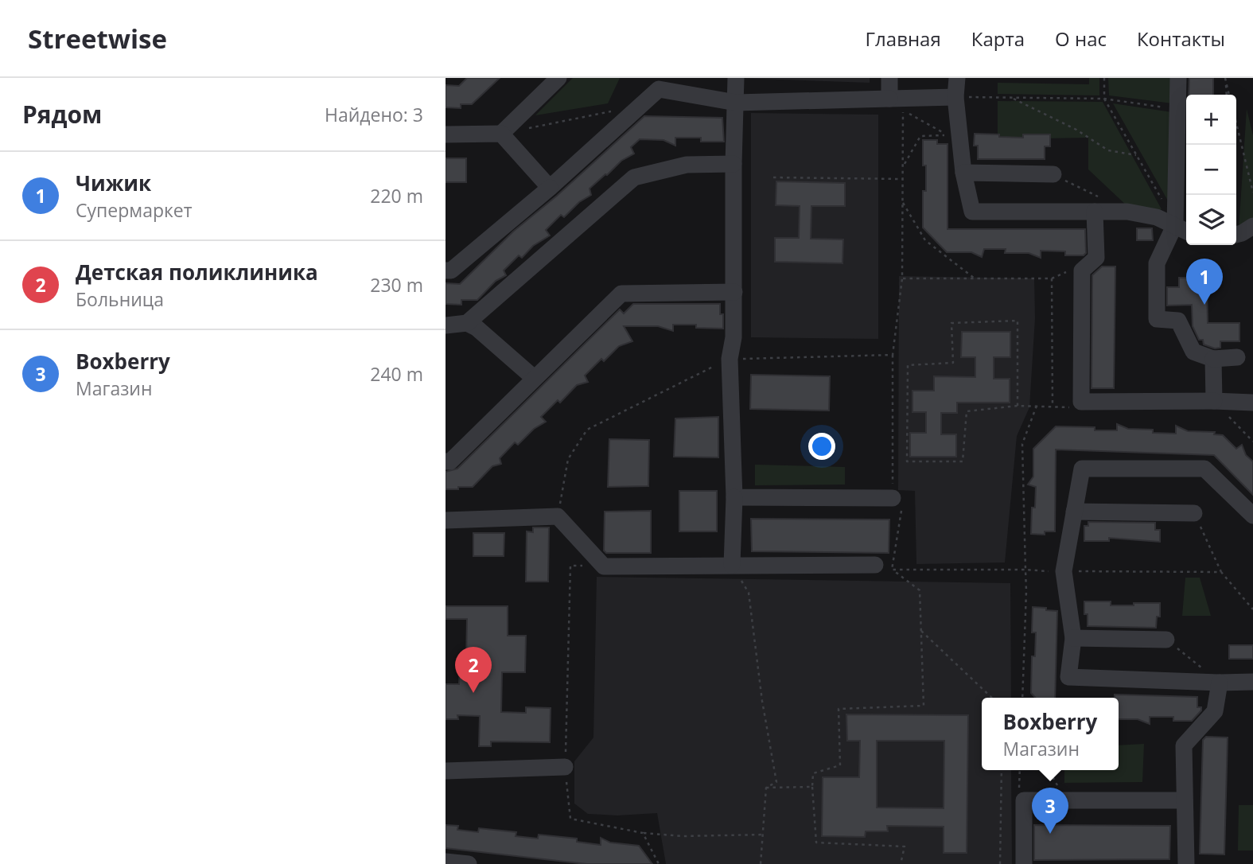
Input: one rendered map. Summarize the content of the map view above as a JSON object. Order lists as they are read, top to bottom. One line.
{"page":{"header":"Streetwise","nav":["Главная","Карта","О нас","Контакты"],"heading":["Рядом","Найдено: 3"],"map_buttons":["+","−"],"list":[{"mark":"1","name":"Чижик","note":"Супермаркет","value":"220 m"},{"mark":"2","name":"Детская поликлиника","note":"Больница","value":"230 m"},{"mark":"3","name":"Boxberry","note":"Магазин","value":"240 m"}],"pins":["1","2","3"],"popup":["Boxberry","Магазин"]}}
